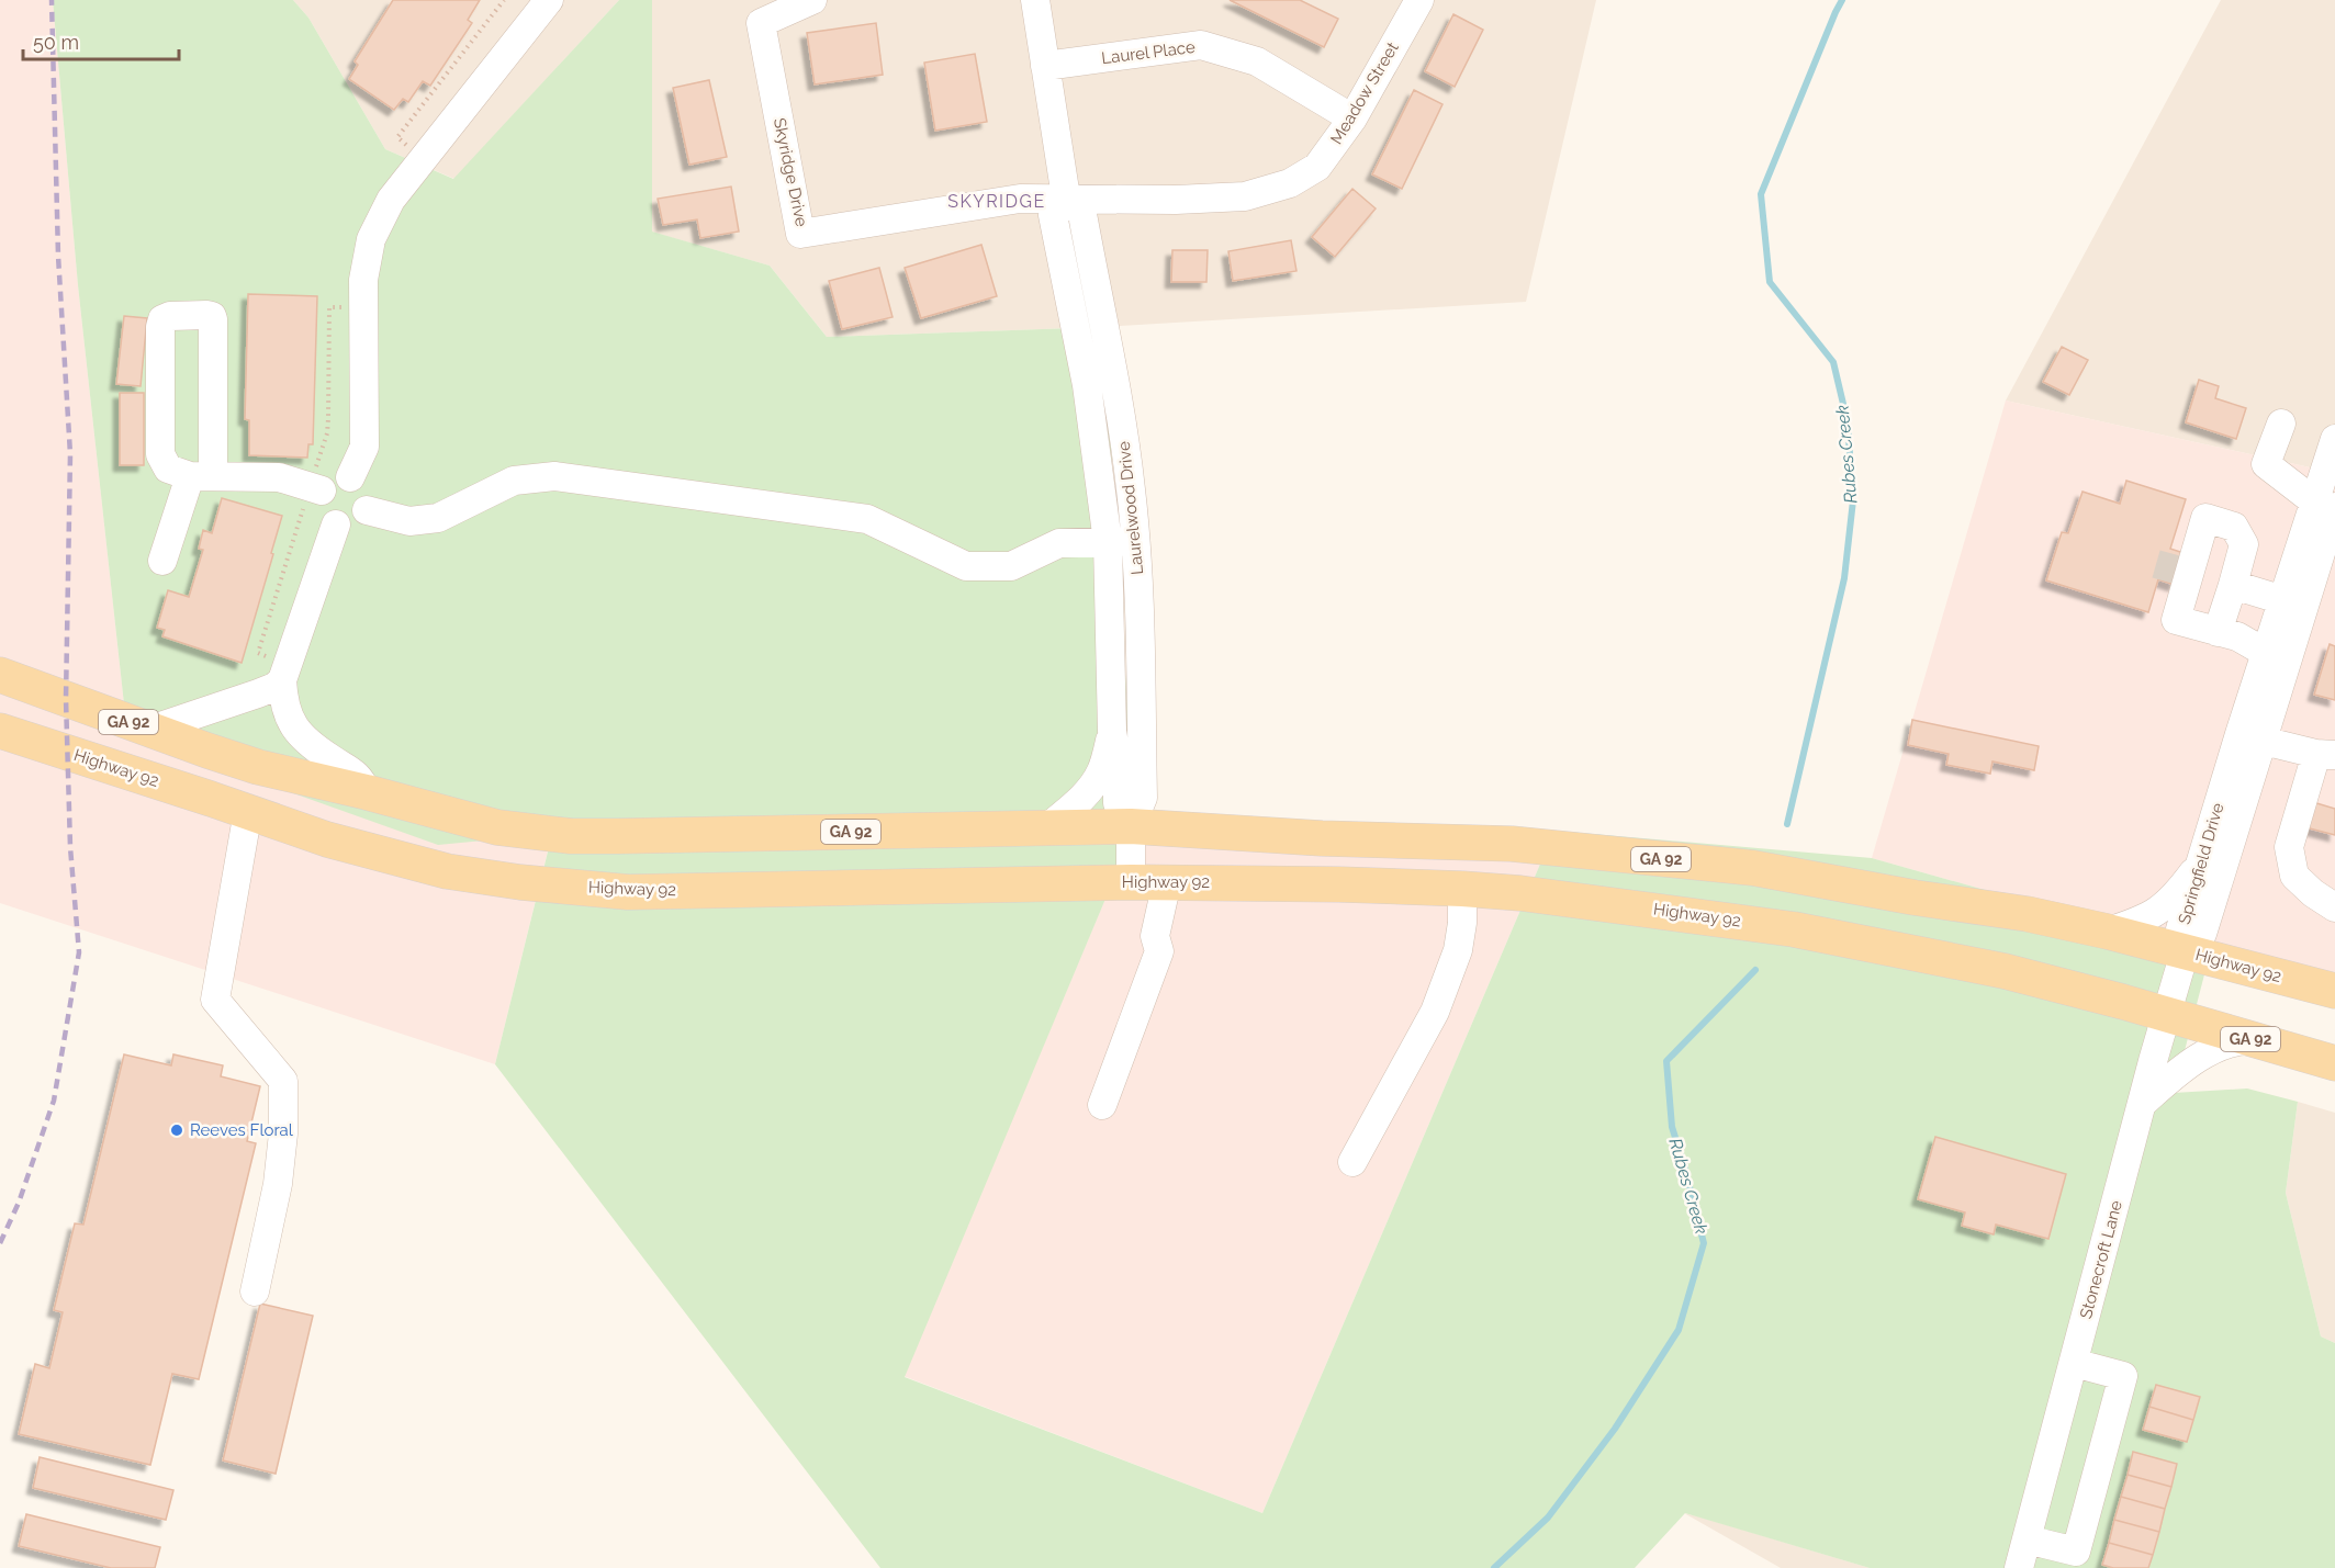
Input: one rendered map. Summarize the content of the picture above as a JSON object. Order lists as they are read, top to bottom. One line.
{"streets":{"main road":["GA 92","Highway 92"],"street":["Laurel Place","Meadow Street","Skyridge Drive","Laurelwood Drive","Springfield Drive","Stonecroft Lane"]},"crossings":[["Laurel Place","Meadow Street"],["Laurel Place","Laurelwood Drive"],["Meadow Street","Skyridge Drive"],["Meadow Street","Laurelwood Drive"],["Skyridge Drive","Laurelwood Drive"],["Laurelwood Drive","Highway 92"],["Highway 92","Springfield Drive"],["Highway 92","Stonecroft Lane"],["Springfield Drive","Stonecroft Lane"]],"districts":["SKYRIDGE"],"water":["Rubes Creek"],"places":["Reeves Floral"],"scale_bar":"50 m"}
